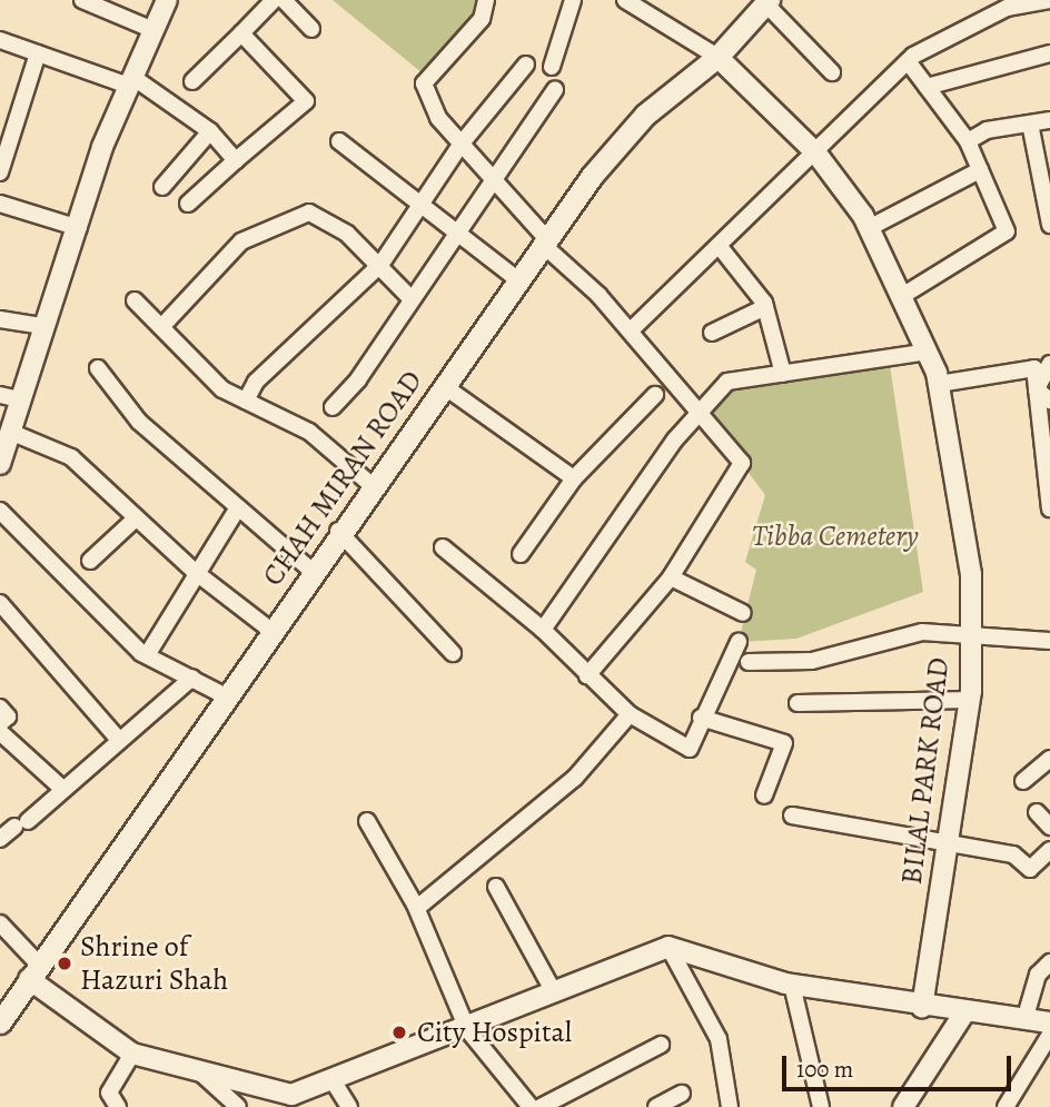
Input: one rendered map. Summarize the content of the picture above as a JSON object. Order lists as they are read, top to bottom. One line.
{"streets":{"main road":["CHAH MIRAN ROAD"],"street":["BILAL PARK ROAD"]},"crossings":[["CHAH MIRAN ROAD","BILAL PARK ROAD"]],"parks":["Tibba Cemetery"],"places":["Shrine of Hazuri Shah","City Hospital"],"scale_bar":"100 m"}
